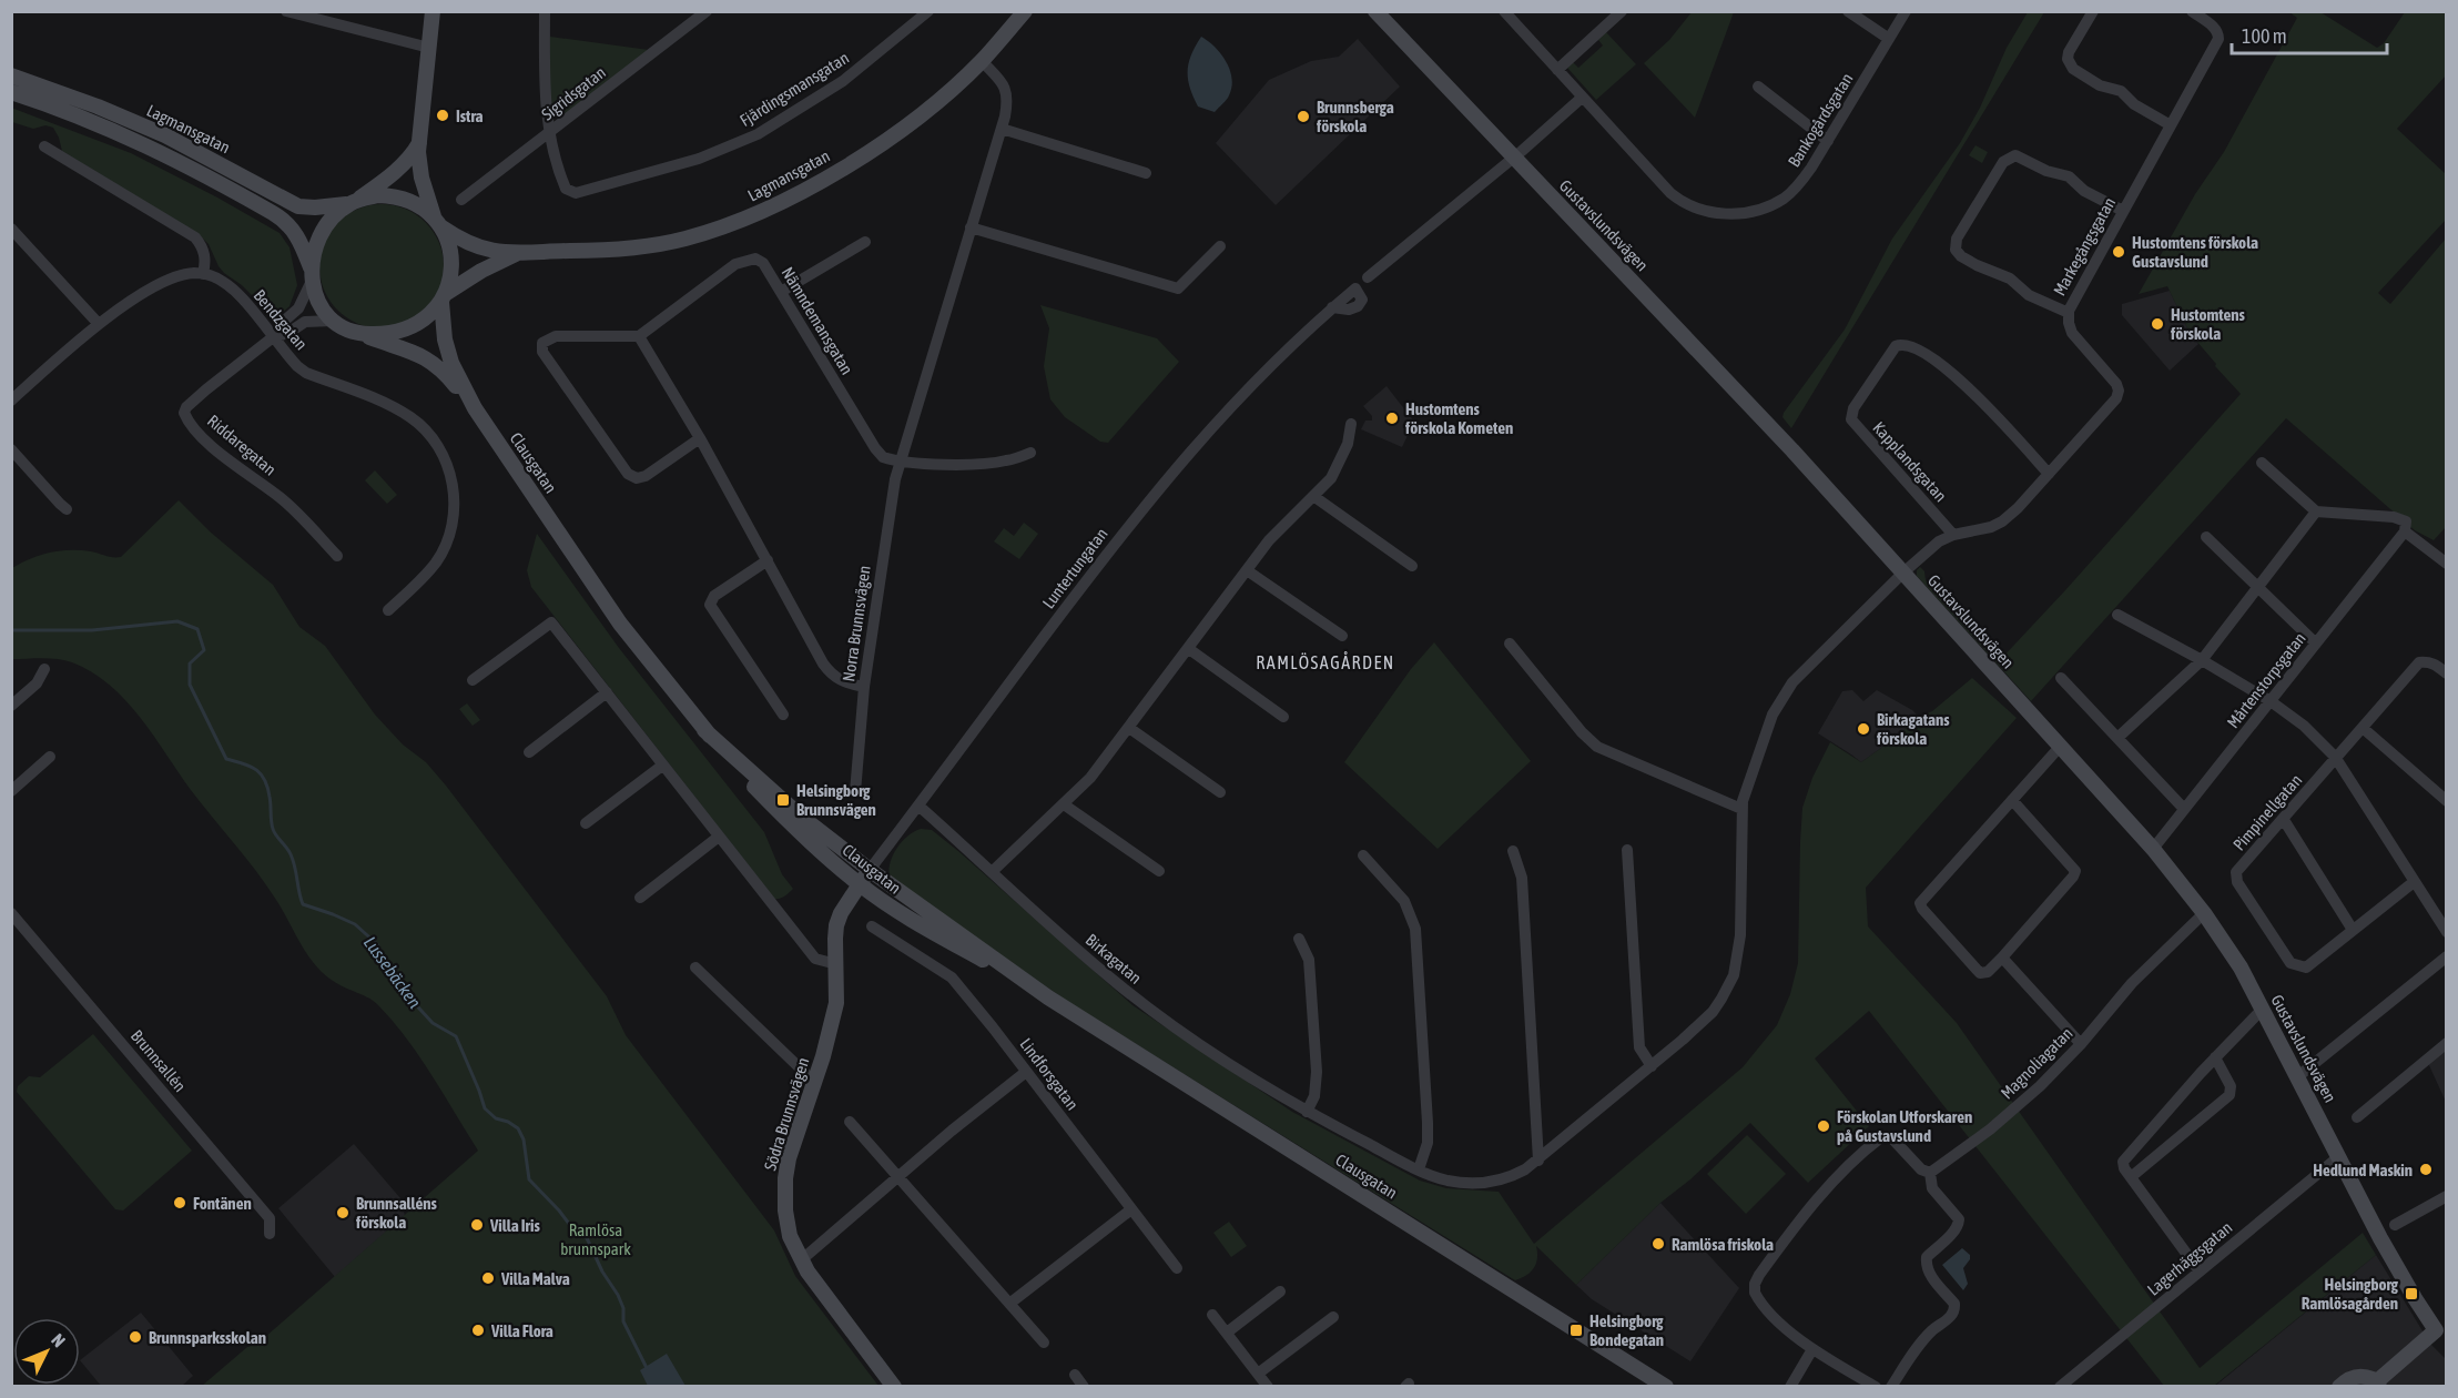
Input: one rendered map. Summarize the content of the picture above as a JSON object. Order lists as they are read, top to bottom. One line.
{"streets":{"street":["Fjärdingsmansgatan","Sigridsgatan","Bankogårdsgatan","Lagmansgatan","Gustavslundsvägen","Markegångsgatan","Bendzgatan","Nämndemansgatan","Riddaregatan","Kapplandsgatan","Clausgatan","Luntertungatan","Norra Brunnsvägen","Mårtenstorpsgatan","Pimpinellgatan","Birkagatan","Brunnsallén","Magnoliagatan","Lindforsgatan","Södra Brunnsvägen","Lagerhäggsgatan"]},"crossings":[["Fjärdingsmansgatan","Sigridsgatan"],["Lagmansgatan","Riddaregatan"],["Lagmansgatan","Clausgatan"],["Lagmansgatan","Norra Brunnsvägen"],["Gustavslundsvägen","Markegångsgatan"],["Gustavslundsvägen","Mårtenstorpsgatan"],["Gustavslundsvägen","Birkagatan"],["Gustavslundsvägen","Magnoliagatan"],["Gustavslundsvägen","Lagerhäggsgatan"],["Markegångsgatan","Kapplandsgatan"],["Markegångsgatan","Birkagatan"],["Bendzgatan","Riddaregatan"],["Nämndemansgatan","Norra Brunnsvägen"],["Riddaregatan","Clausgatan"],["Clausgatan","Luntertungatan"],["Clausgatan","Södra Brunnsvägen"],["Luntertungatan","Birkagatan"],["Luntertungatan","Södra Brunnsvägen"]],"districts":["RAMLÖSAGÅRDEN"],"water":["Lussebäcken"],"parks":["Ramlösa brunnspark"],"places":{"other":["Istra","Brunnsberga förskola","Hustomtens förskola Gustavslund","Hustomtens förskola","Hustomtens förskola Kometen","Birkagatans förskola","Förskolan Utforskaren på Gustavslund","Hedlund Maskin","Fontänen","Brunnsalléns förskola","Villa Iris","Ramlösa friskola","Villa Malva","Villa Flora","Brunnsparksskolan"],"transit":["Helsingborg Brunnsvägen","Helsingborg Ramlösagården","Helsingborg Bondegatan"]},"scale_bar":"100 m","north":"top right"}
